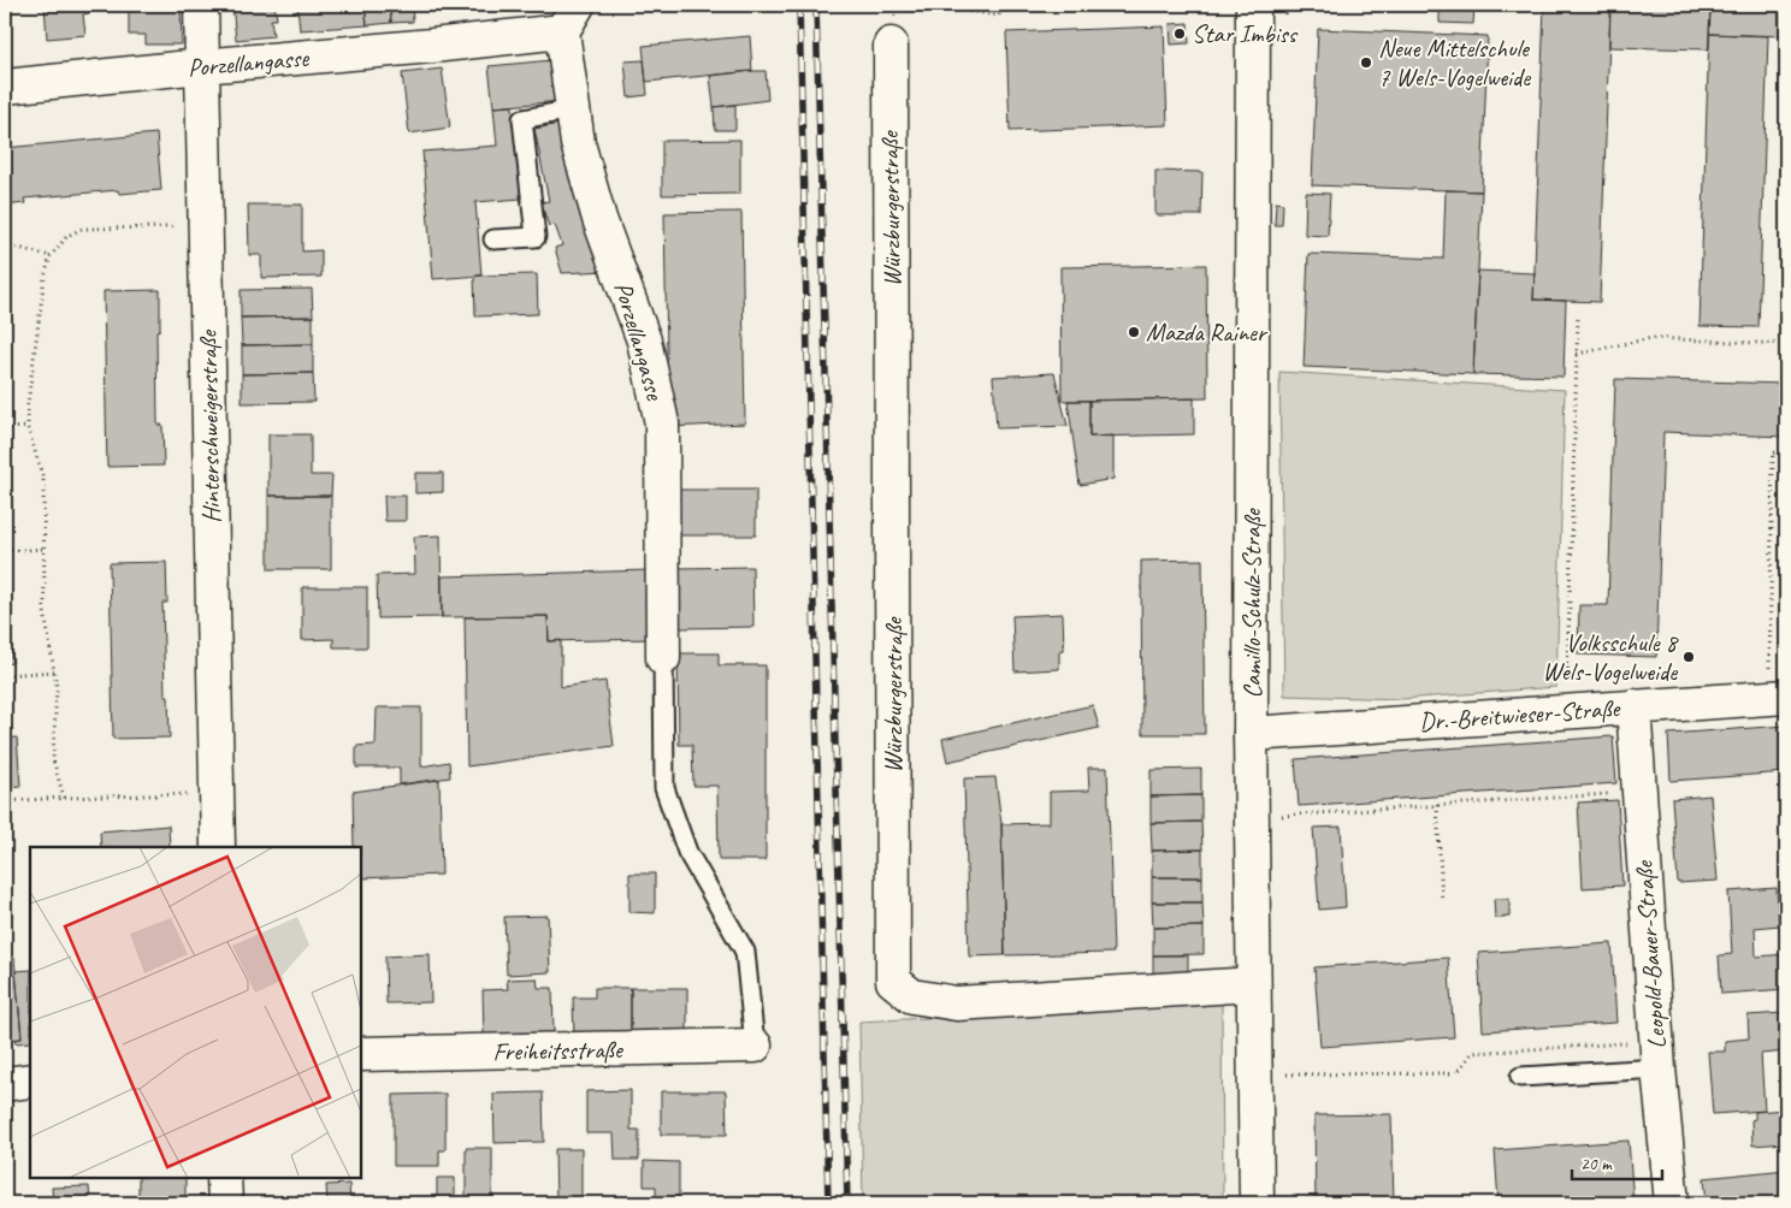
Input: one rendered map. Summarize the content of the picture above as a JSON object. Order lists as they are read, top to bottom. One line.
{"streets":{"street":["Porzellangasse","Würzburgerstraße","Hinterschweigerstraße","Camillo-Schulz-Straße","Dr.-Breitwieser-Straße","Leopold-Bauer-Straße","Freiheitsstraße"]},"crossings":[["Porzellangasse","Hinterschweigerstraße"],["Würzburgerstraße","Camillo-Schulz-Straße"],["Camillo-Schulz-Straße","Dr.-Breitwieser-Straße"],["Dr.-Breitwieser-Straße","Leopold-Bauer-Straße"]],"places":["Star Imbiss","Neue Mittelschule 7 Wels-Vogelweide","Mazda Rainer","Volksschule 8 Wels-Vogelweide"],"scale_bar":"20 m"}
